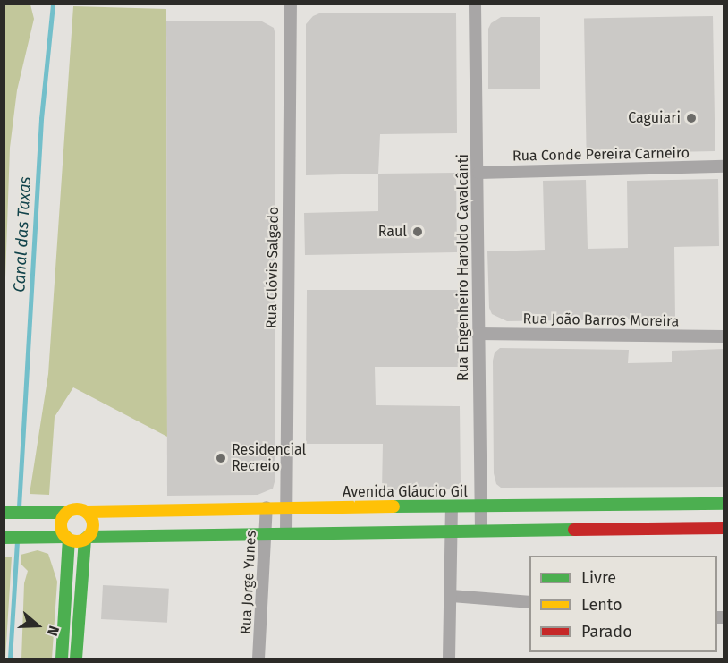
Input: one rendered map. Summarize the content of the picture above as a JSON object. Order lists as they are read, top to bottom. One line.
{"streets":{"street":["Rua Conde Pereira Carneiro","Rua Clóvis Salgado","Rua Engenheiro Haroldo Cavalcânti","Rua João Barros Moreira","Avenida Gláucio Gil","Rua Jorge Yunes"]},"crossings":[["Rua Conde Pereira Carneiro","Rua Engenheiro Haroldo Cavalcânti"],["Rua Clóvis Salgado","Avenida Gláucio Gil"],["Rua Engenheiro Haroldo Cavalcânti","Rua João Barros Moreira"],["Rua Engenheiro Haroldo Cavalcânti","Avenida Gláucio Gil"],["Avenida Gláucio Gil","Rua Jorge Yunes"]],"water":["Canal das Taxas"],"places":["Caguiari","Raul","Residencial Recreio"],"legend":["Livre","Lento","Parado"],"north":"right"}
